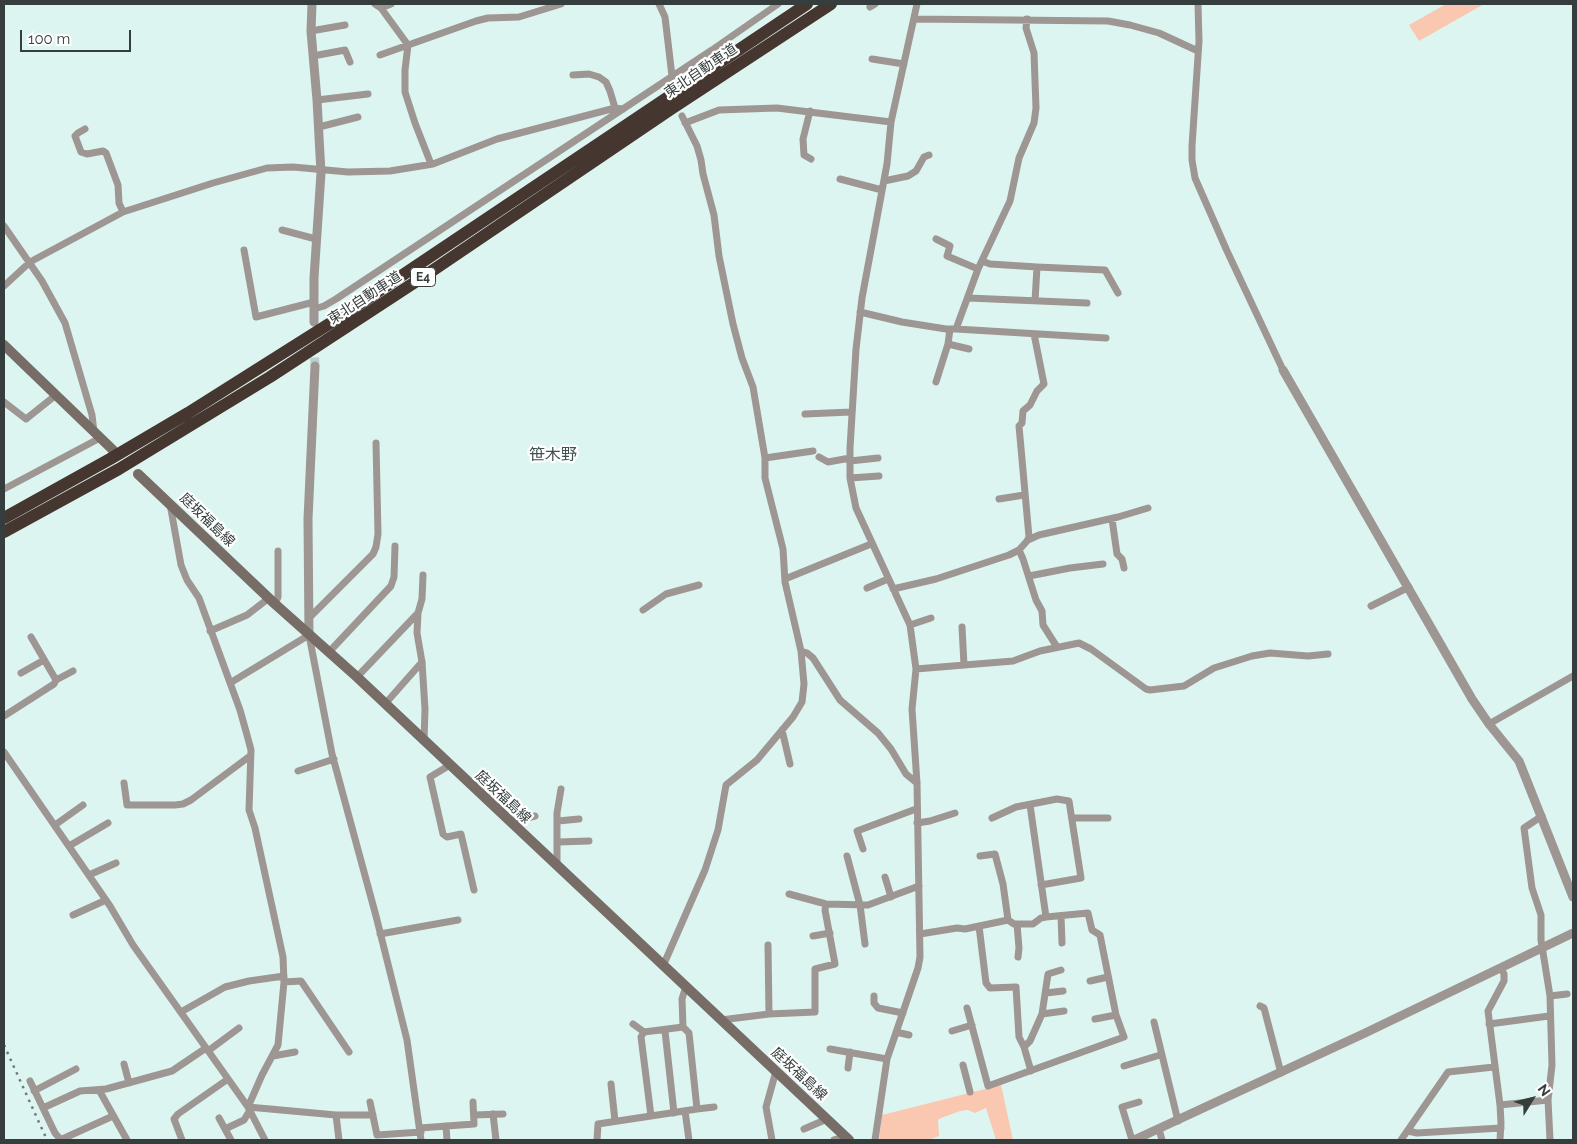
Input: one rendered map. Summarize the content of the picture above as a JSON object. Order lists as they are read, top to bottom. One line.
{"streets":{"highway":["東北自動車道","E4"],"main road":["庭坂福島線"]},"districts":["笹木野"],"scale_bar":"100 m","north":"top right"}
